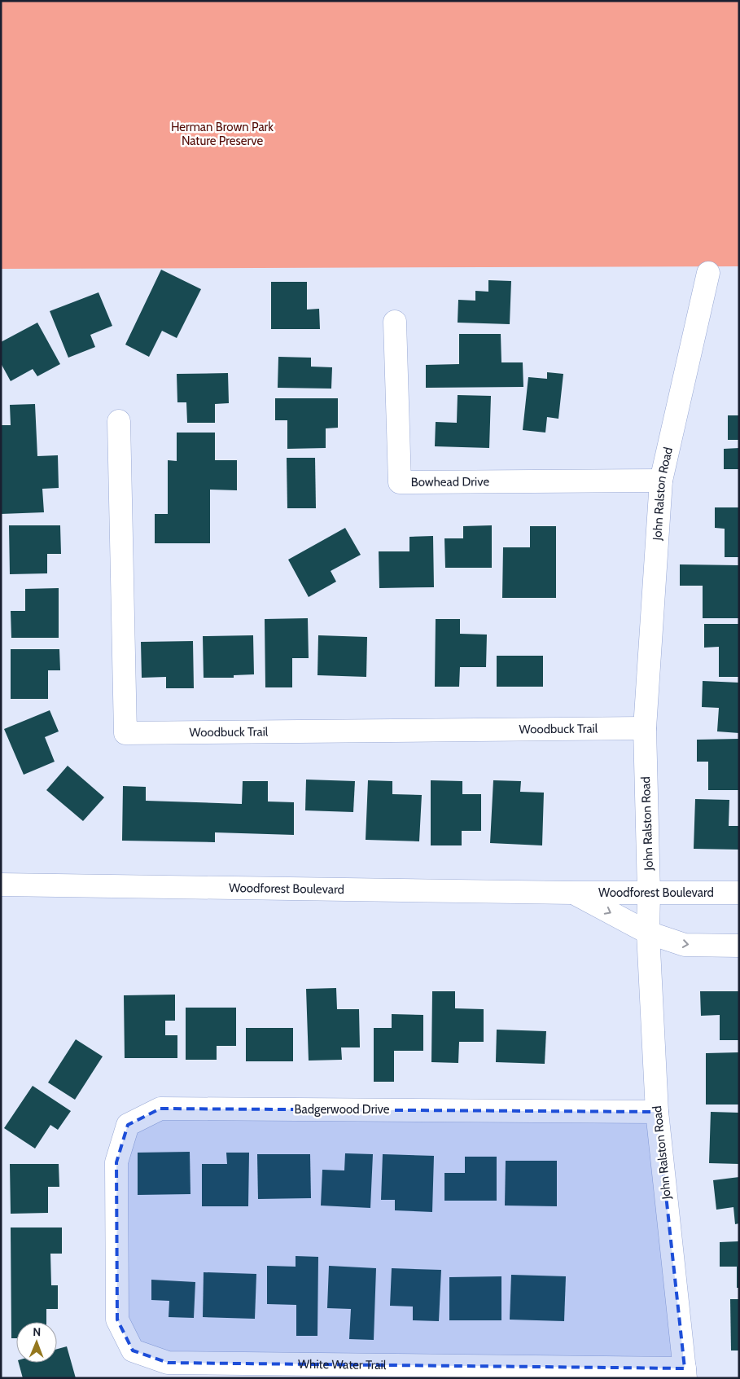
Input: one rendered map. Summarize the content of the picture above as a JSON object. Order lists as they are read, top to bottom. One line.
{"streets":{"street":["Bowhead Drive","John Ralston Road","Woodbuck Trail","Woodforest Boulevard","Badgerwood Drive","White Water Trail"]},"crossings":[["Bowhead Drive","John Ralston Road"],["John Ralston Road","Woodbuck Trail"],["John Ralston Road","Woodforest Boulevard"],["John Ralston Road","Badgerwood Drive"],["John Ralston Road","White Water Trail"],["Badgerwood Drive","White Water Trail"]],"parks":["Herman Brown Park Nature Preserve"],"north":"top"}
